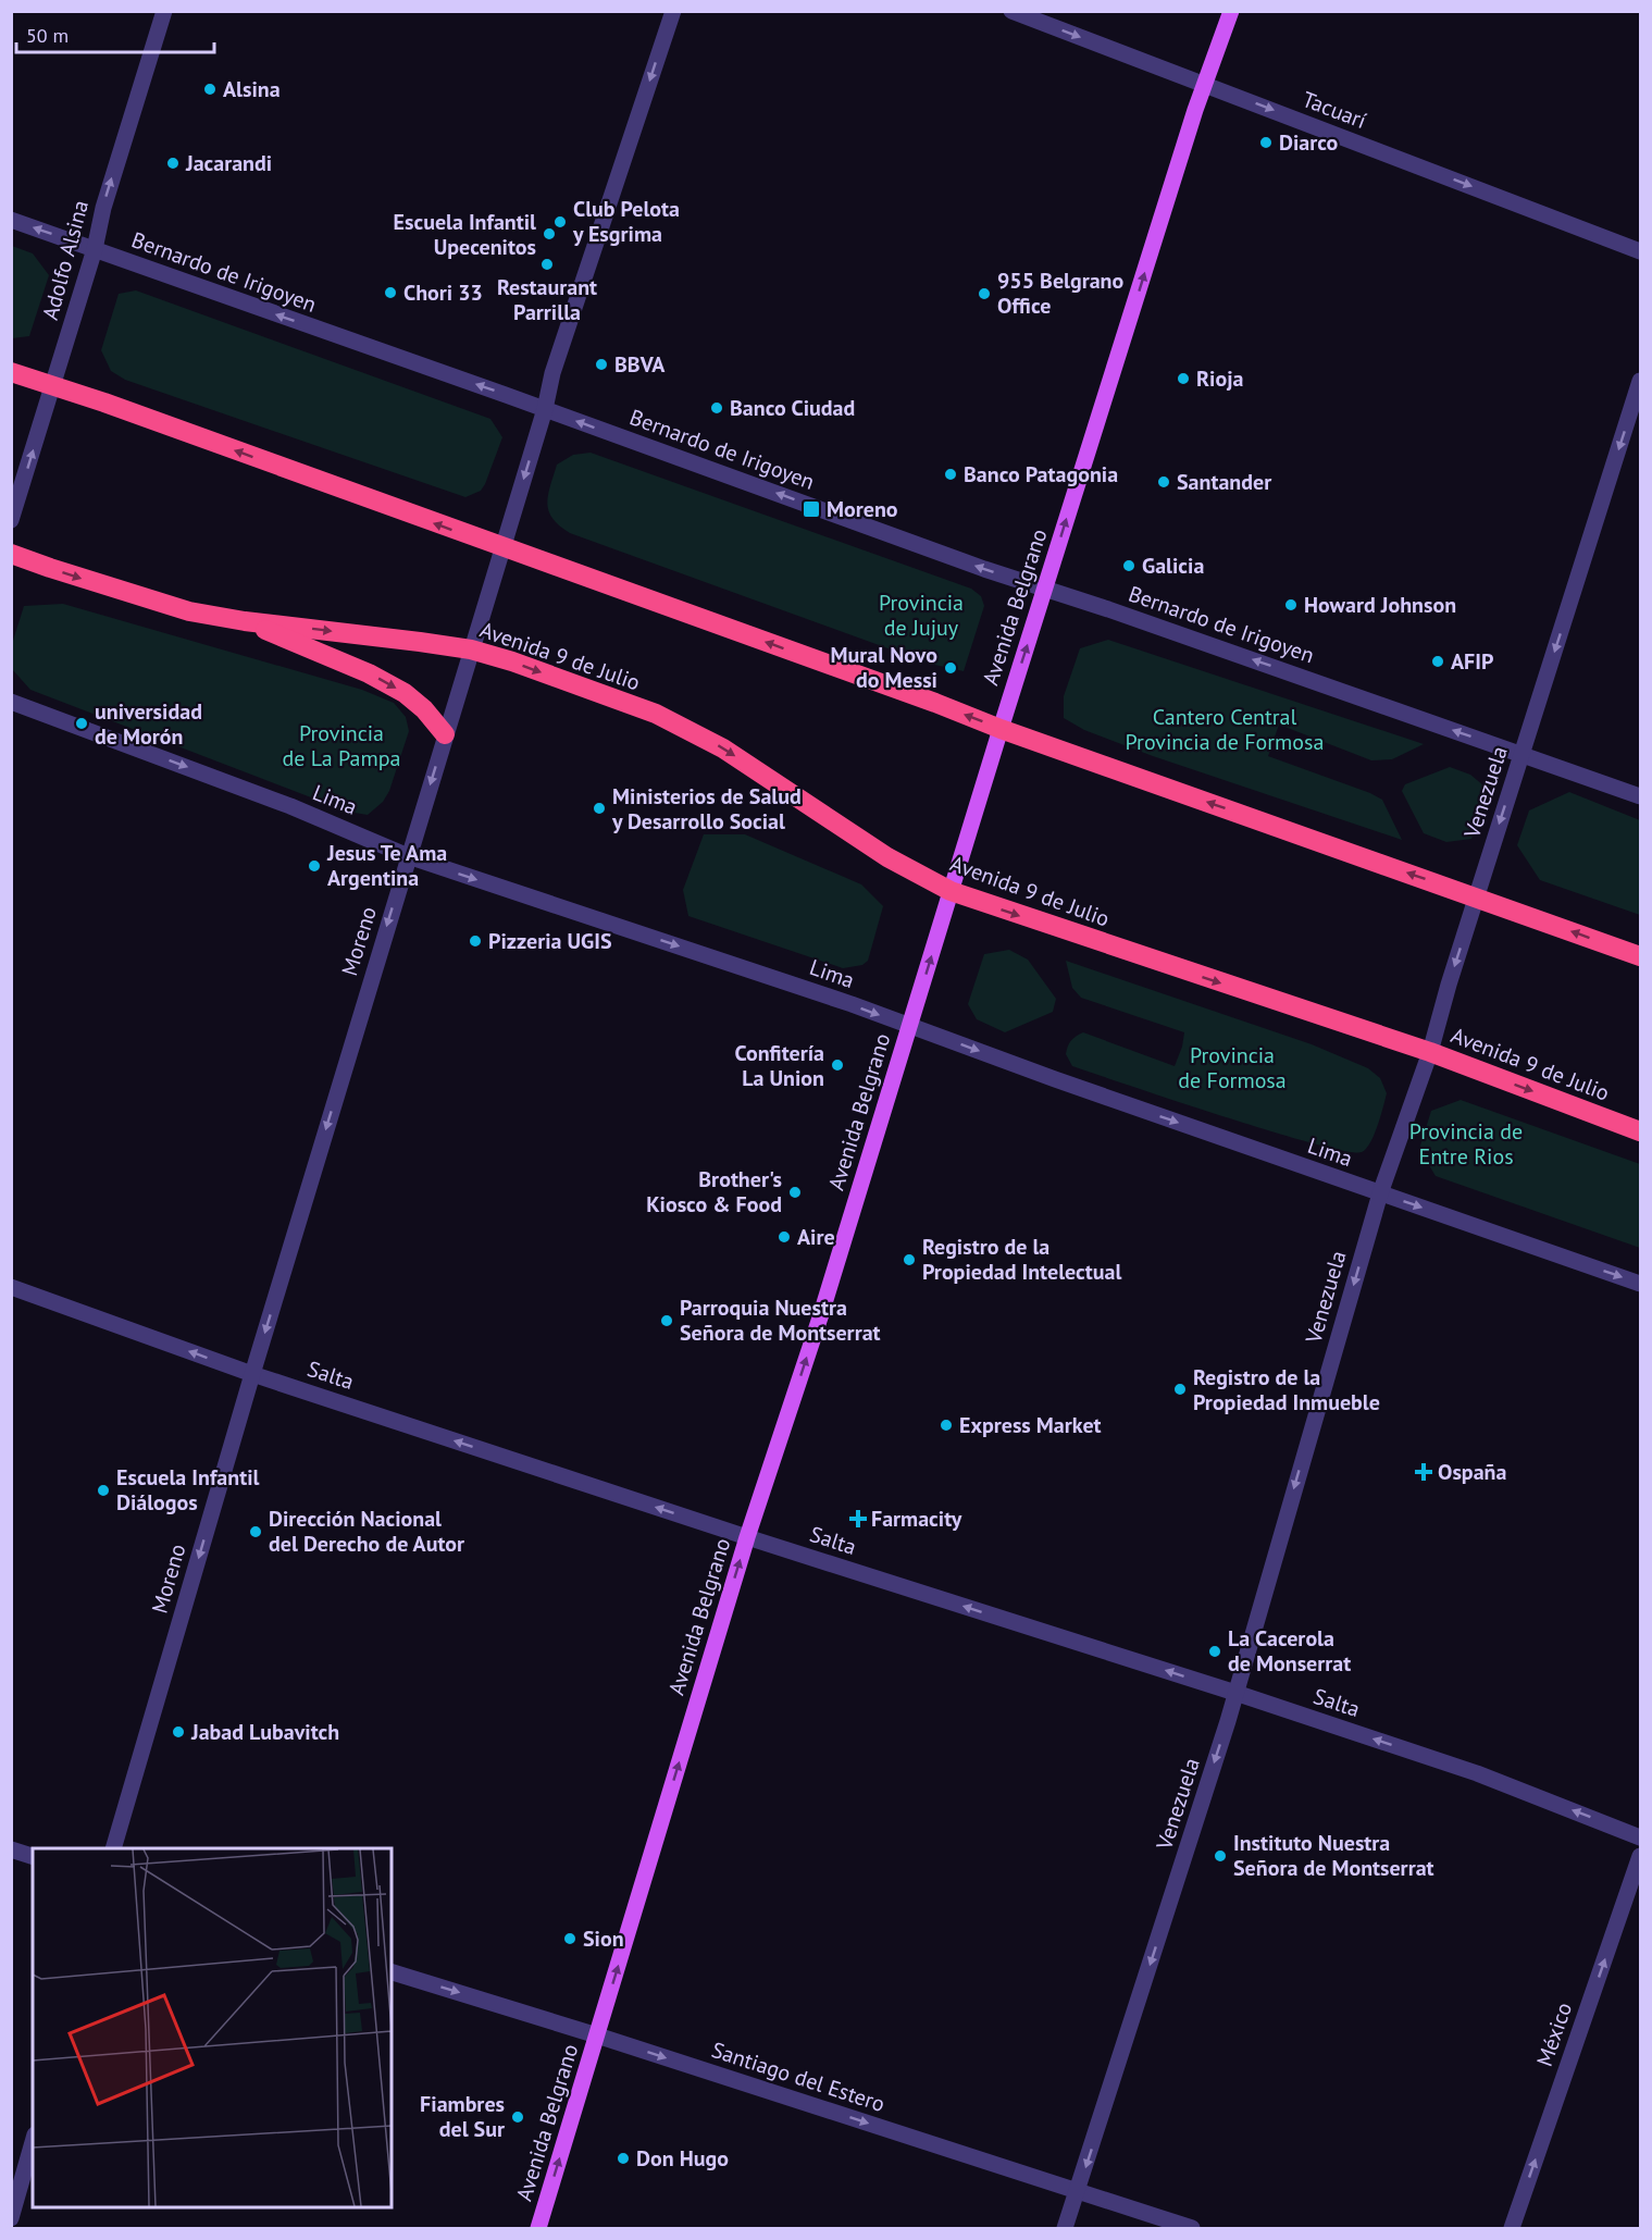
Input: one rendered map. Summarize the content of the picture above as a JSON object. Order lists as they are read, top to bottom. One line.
{"streets":{"highway":["Avenida 9 de Julio"],"main road":["Avenida Belgrano"],"street":["Tacuarí","Adolfo Alsina","Bernardo de Irigoyen","Venezuela","Lima","Moreno","Salta","México","Santiago del Estero"]},"crossings":[["Tacuarí","Avenida Belgrano"],["Adolfo Alsina","Bernardo de Irigoyen"],["Bernardo de Irigoyen","Avenida Belgrano"],["Bernardo de Irigoyen","Venezuela"],["Bernardo de Irigoyen","Moreno"],["Avenida Belgrano","Avenida 9 de Julio"],["Avenida Belgrano","Lima"],["Avenida Belgrano","Salta"],["Avenida Belgrano","Santiago del Estero"],["Avenida 9 de Julio","Venezuela"],["Avenida 9 de Julio","Moreno"],["Venezuela","Lima"],["Venezuela","Salta"],["Venezuela","Santiago del Estero"],["Lima","Moreno"],["Moreno","Salta"]],"one_way":["Tacuarí","Adolfo Alsina","Bernardo de Irigoyen","Avenida Belgrano","Venezuela","Lima","Moreno","Salta","México","Santiago del Estero"],"parks":["Provincia de Jujuy","Cantero Central Provincia de Formosa","Provincia de La Pampa","Provincia de Formosa","Provincia de Entre Rios"],"places":{"other":["Alsina","Diarco","Jacarandi","Club Pelota y Esgrima","Escuela Infantil Upecenitos","Restaurant Parrilla","Chori 33","955 Belgrano Office","BBVA","Rioja","Banco Ciudad","Banco Patagonia","Santander","Galicia","Howard Johnson","AFIP","Mural Novo do Messi","universidad de Morón","Ministerios de Salud y Desarrollo Social","Jesus Te Ama Argentina","Pizzeria UGIS","Confitería La Union","Brother's Kiosco & Food","Aire","Registro de la Propiedad Intelectual","Parroquia Nuestra Señora de Montserrat","Registro de la Propiedad Inmueble","Express Market","Escuela Infantil Diálogos","Dirección Nacional del Derecho de Autor","La Cacerola de Monserrat","Jabad Lubavitch","Instituto Nuestra Señora de Montserrat","Sion","Fiambres del Sur","Don Hugo"],"transit":["Moreno"],"health":["Ospaña","Farmacity"]},"scale_bar":"50 m"}
